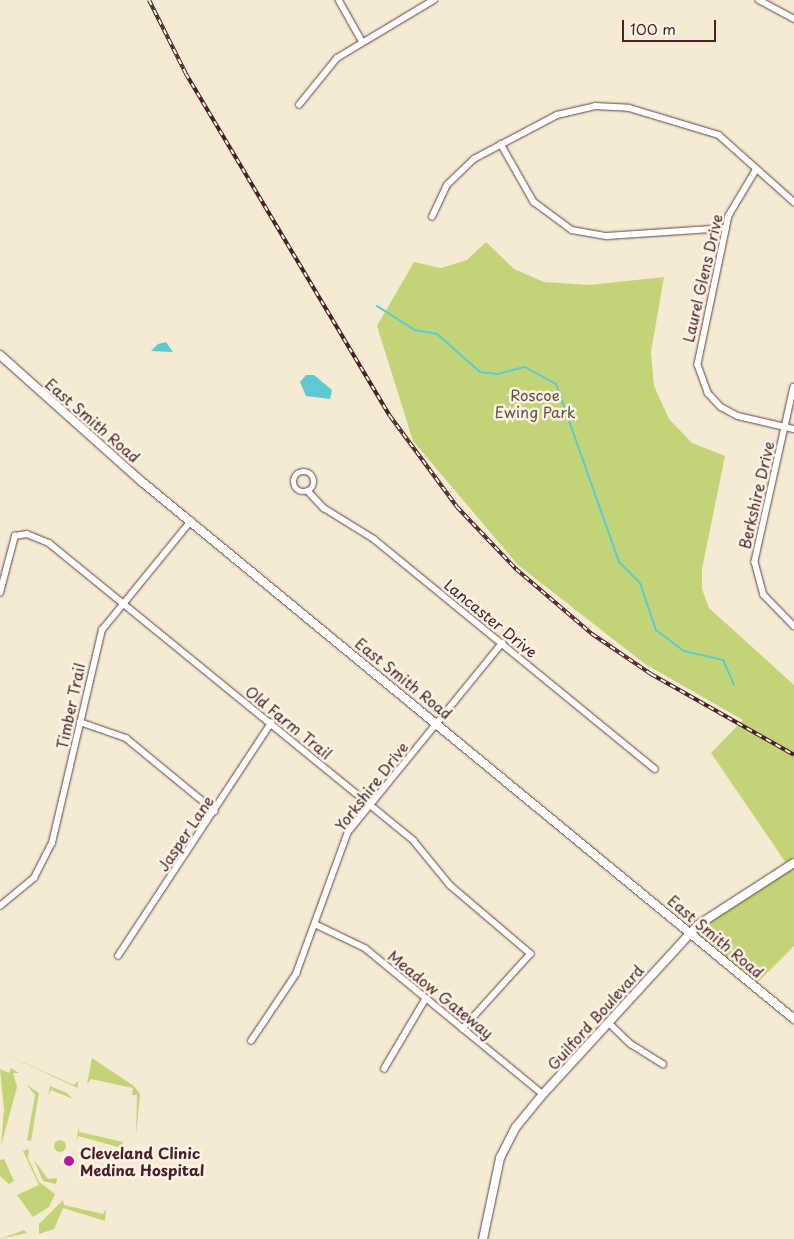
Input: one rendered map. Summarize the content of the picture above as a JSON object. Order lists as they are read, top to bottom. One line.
{"streets":{"street":["Laurel Glens Drive","East Smith Road","Berkshire Drive","Lancaster Drive","Timber Trail","Old Farm Trail","Yorkshire Drive","Jasper Lane","Meadow Gateway","Guilford Boulevard"]},"crossings":[["Laurel Glens Drive","Berkshire Drive"],["East Smith Road","Timber Trail"],["East Smith Road","Yorkshire Drive"],["East Smith Road","Guilford Boulevard"],["Lancaster Drive","Yorkshire Drive"],["Timber Trail","Old Farm Trail"],["Old Farm Trail","Yorkshire Drive"],["Old Farm Trail","Jasper Lane"],["Old Farm Trail","Meadow Gateway"],["Yorkshire Drive","Meadow Gateway"],["Meadow Gateway","Guilford Boulevard"]],"parks":["Roscoe Ewing Park"],"places":["Cleveland Clinic Medina Hospital"],"scale_bar":"100 m"}
